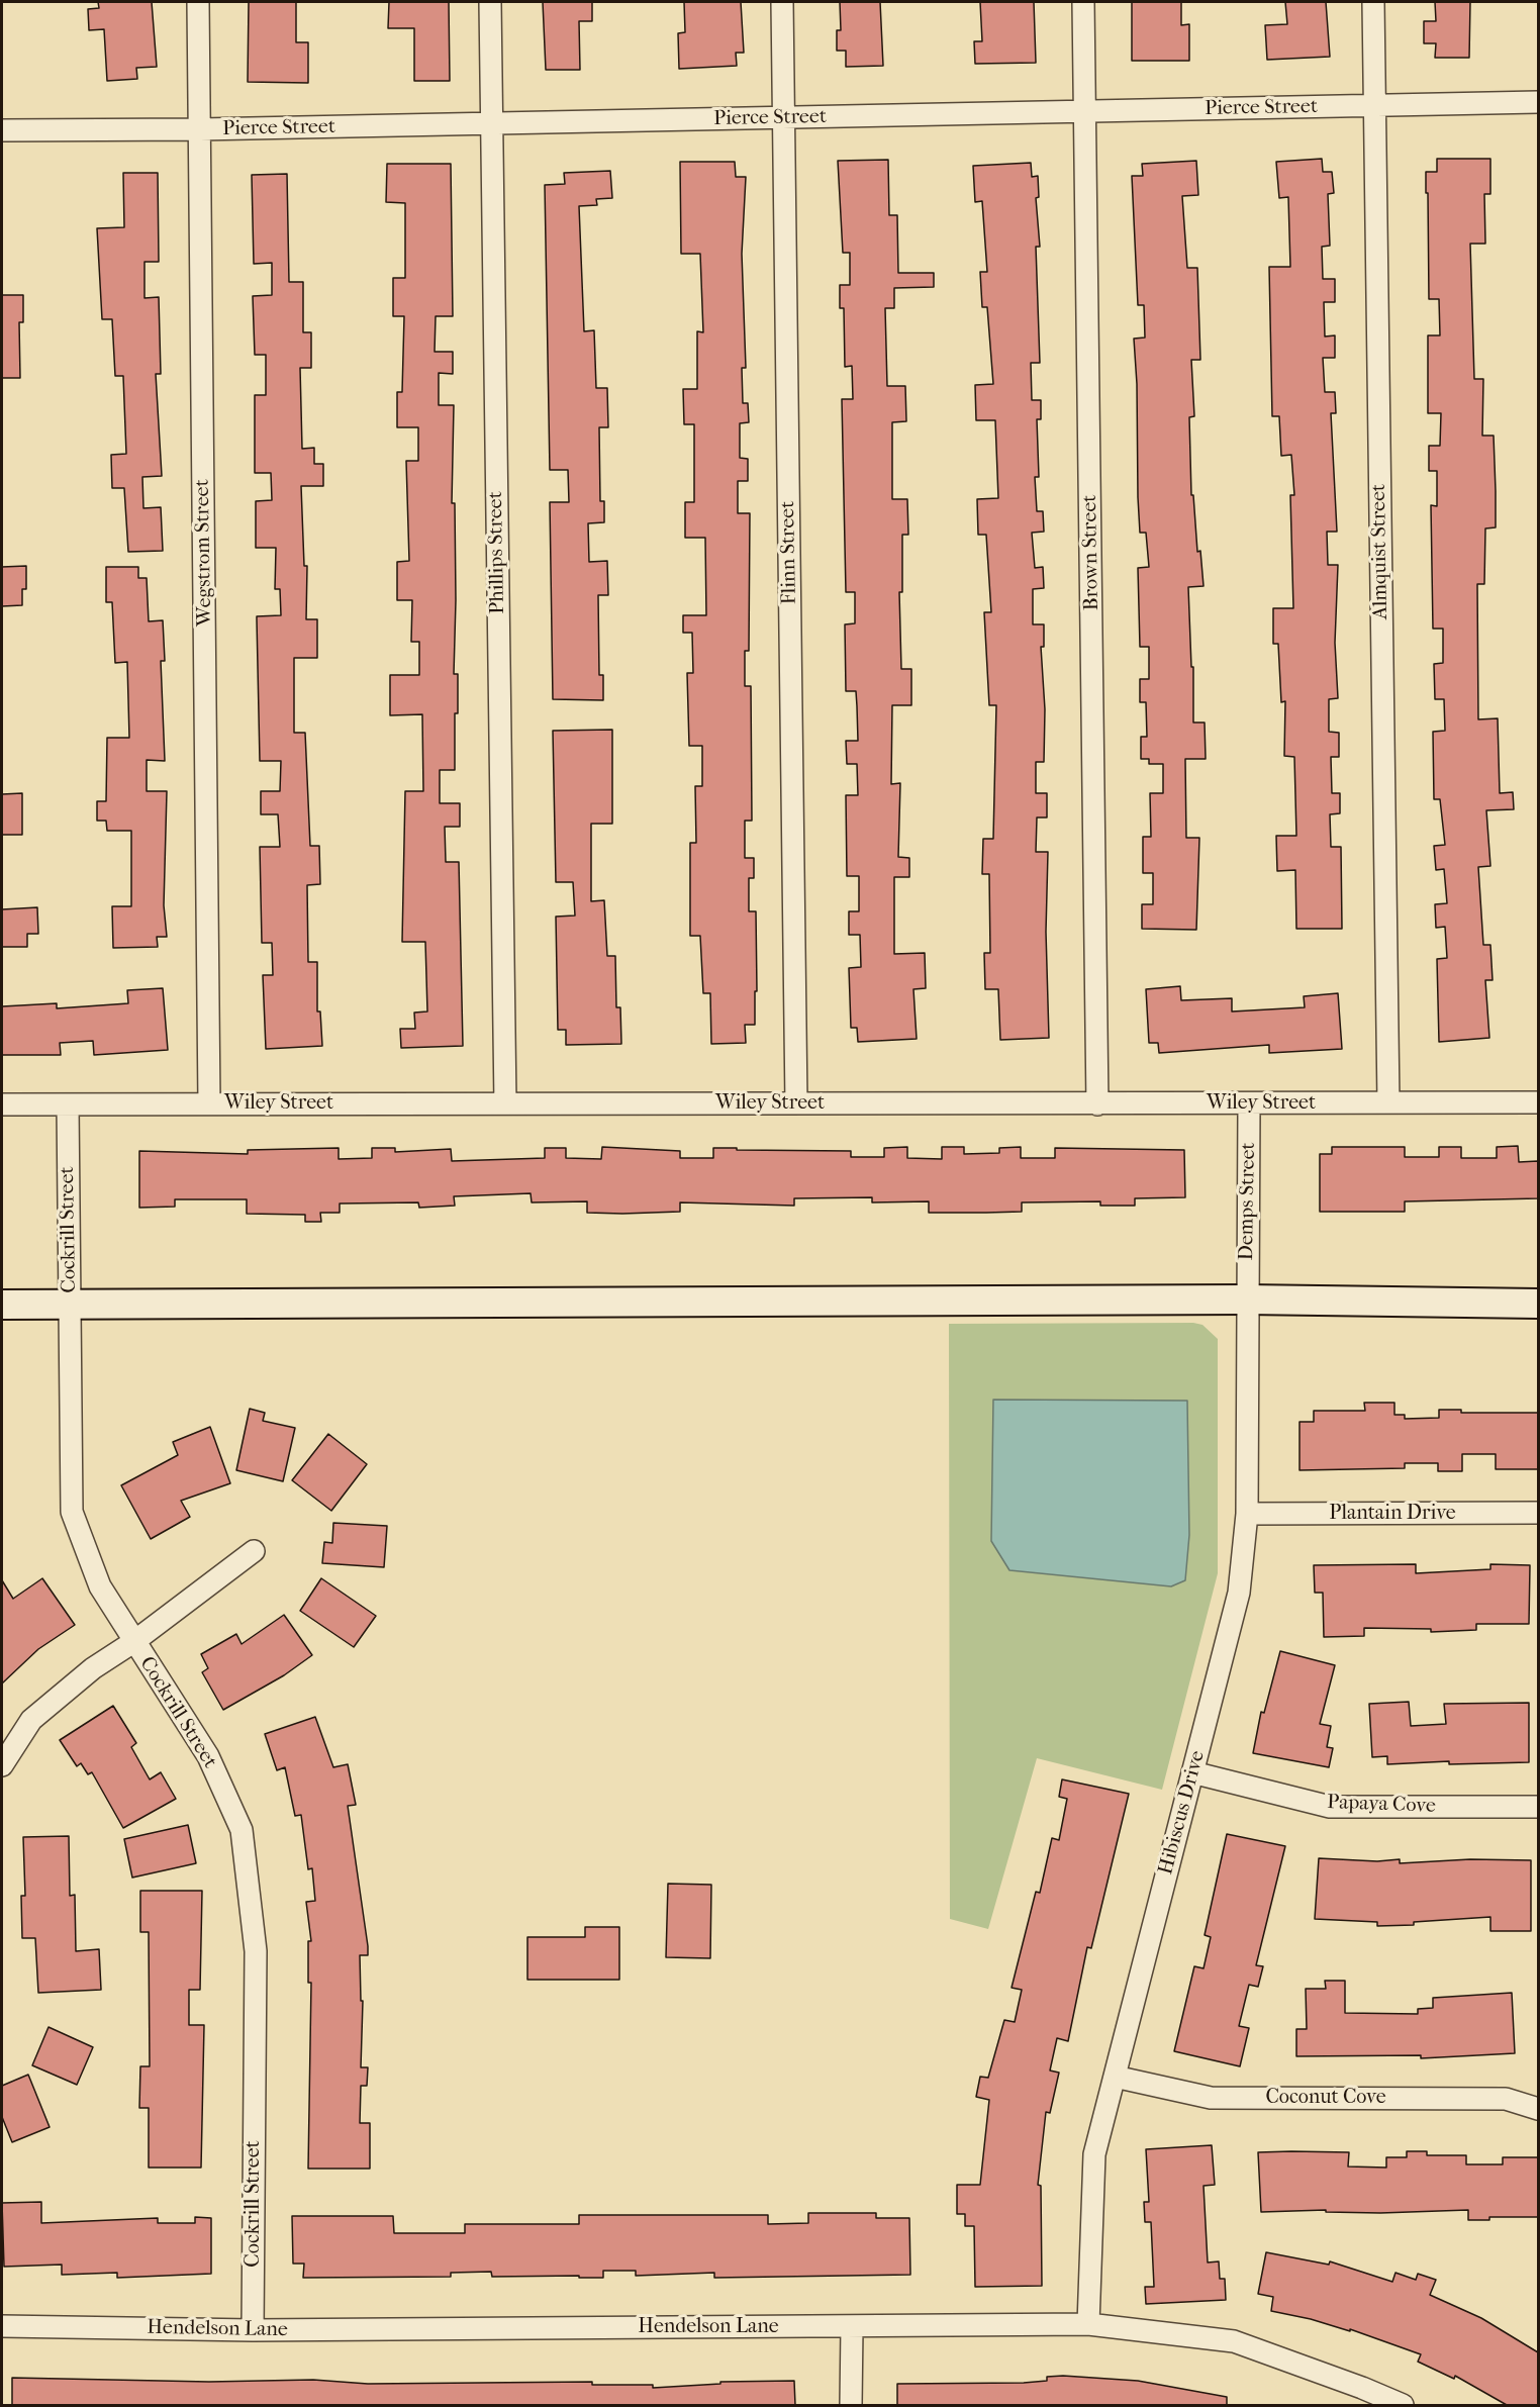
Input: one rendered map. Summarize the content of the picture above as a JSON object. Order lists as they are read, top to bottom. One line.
{"streets":{"street":["Pierce Street","Almquist Street","Wegstrom Street","Phillips Street","Flinn Street","Brown Street","Wiley Street","Demps Street","Cockrill Street","Plantain Drive","Papaya Cove","Hibiscus Drive","Coconut Cove","Hendelson Lane"]},"crossings":[["Pierce Street","Almquist Street"],["Pierce Street","Wegstrom Street"],["Pierce Street","Phillips Street"],["Pierce Street","Flinn Street"],["Pierce Street","Brown Street"],["Almquist Street","Wiley Street"],["Wegstrom Street","Wiley Street"],["Phillips Street","Wiley Street"],["Flinn Street","Wiley Street"],["Brown Street","Wiley Street"],["Wiley Street","Demps Street"],["Wiley Street","Cockrill Street"],["Demps Street","Hibiscus Drive"],["Cockrill Street","Hendelson Lane"],["Plantain Drive","Hibiscus Drive"],["Papaya Cove","Hibiscus Drive"],["Hibiscus Drive","Coconut Cove"],["Hibiscus Drive","Hendelson Lane"]]}
